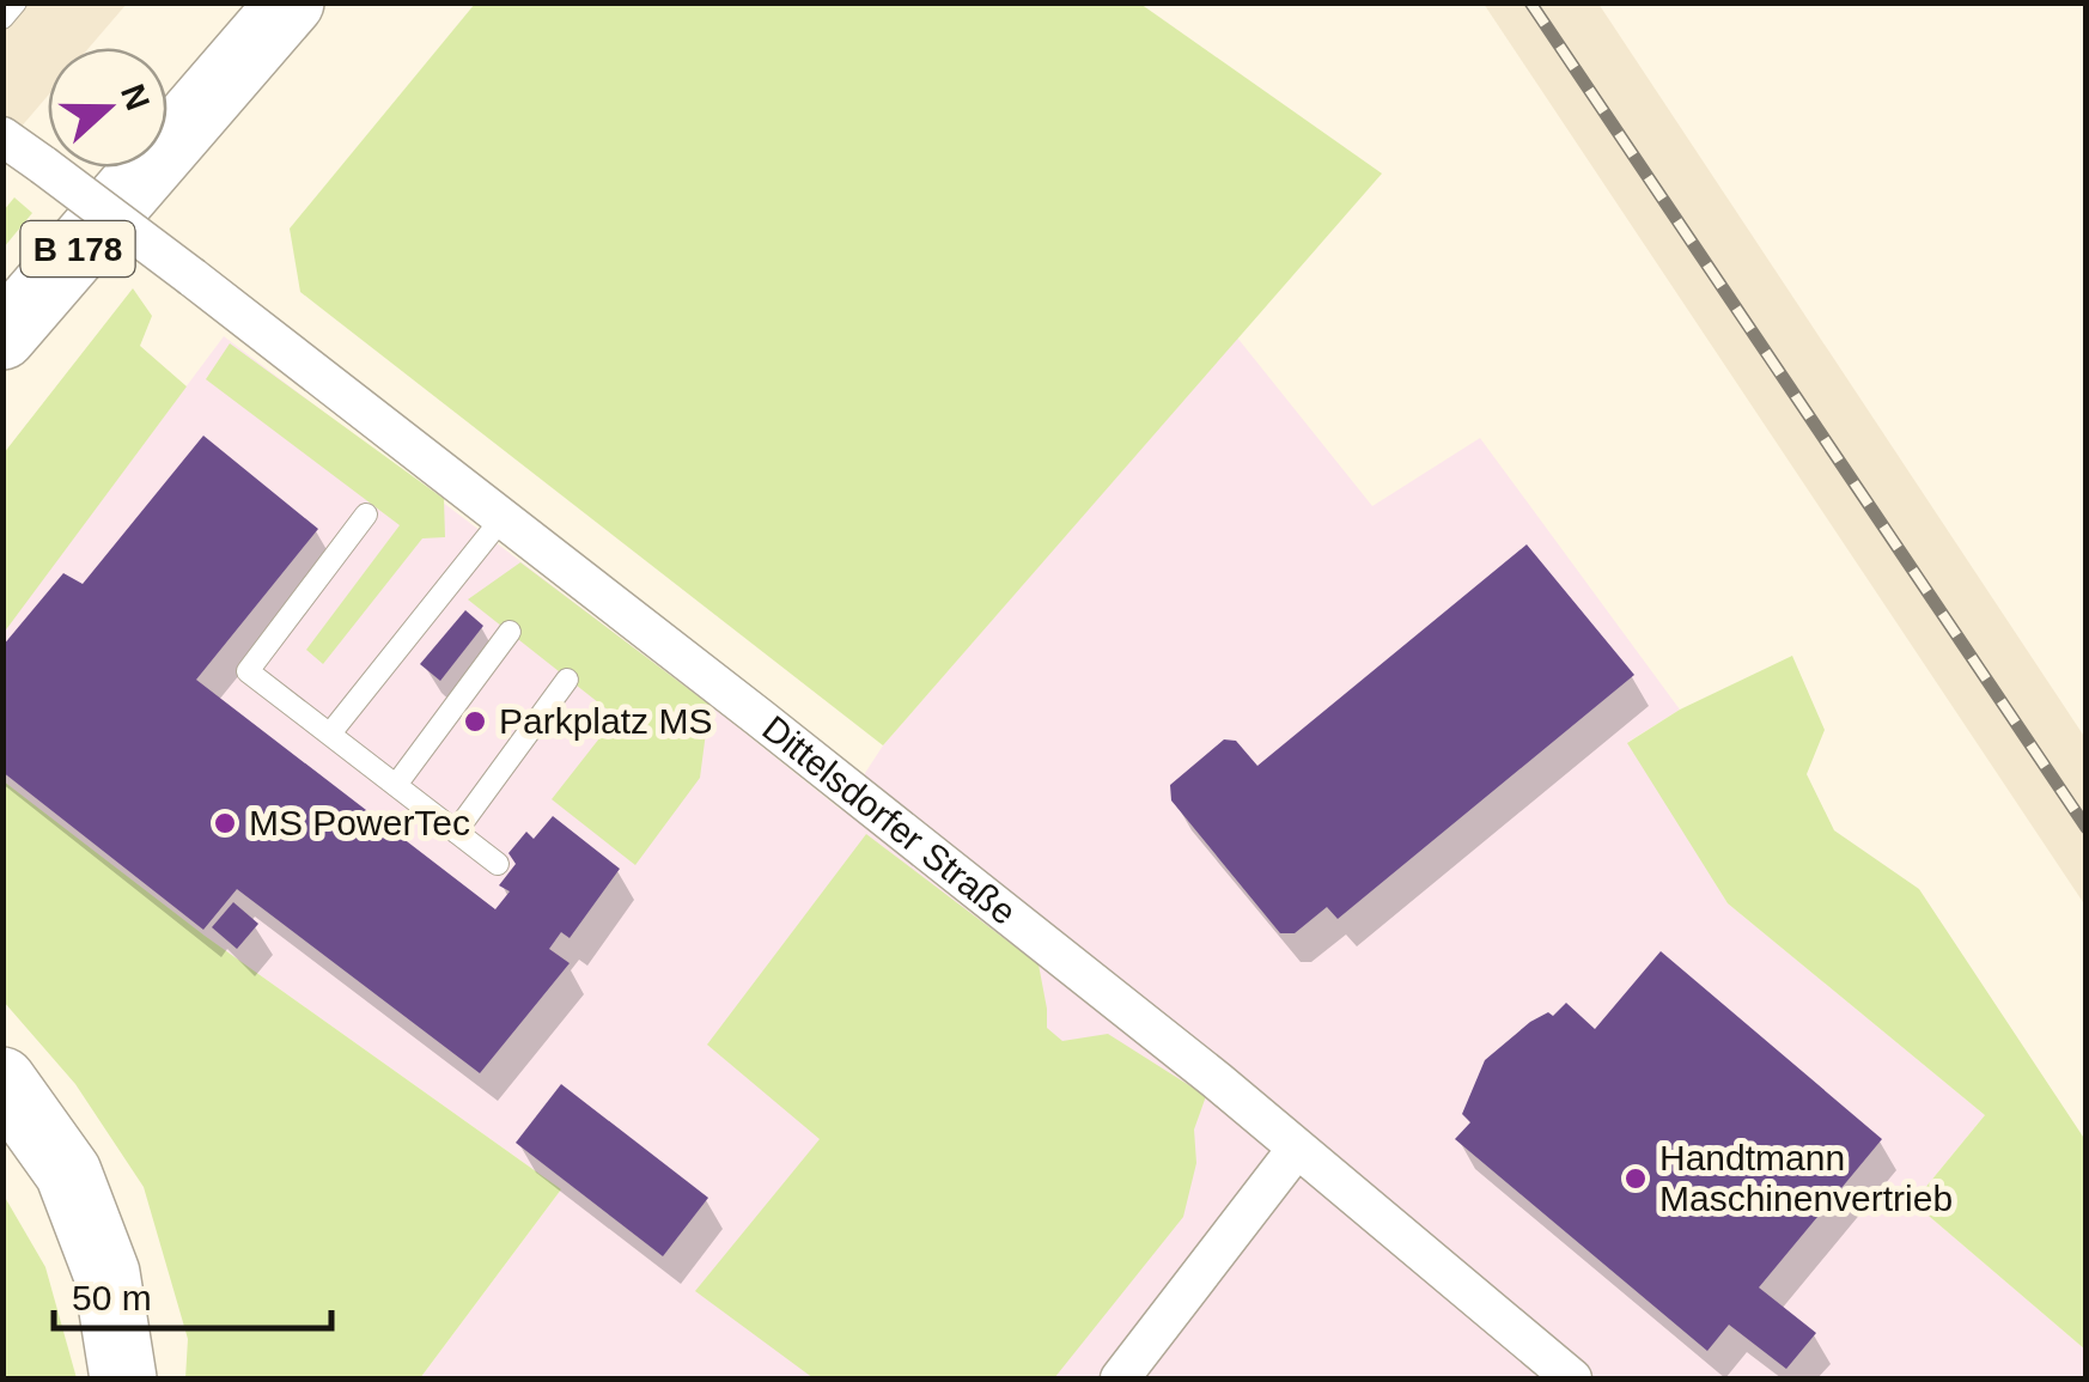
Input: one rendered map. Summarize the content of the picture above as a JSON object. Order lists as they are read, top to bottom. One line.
{"streets":{"highway":["B 178"],"street":["Dittelsdorfer Straße"]},"places":["Parkplatz MS","MS PowerTec","Handtmann Maschinenvertrieb"],"scale_bar":"50 m","north":"right"}
